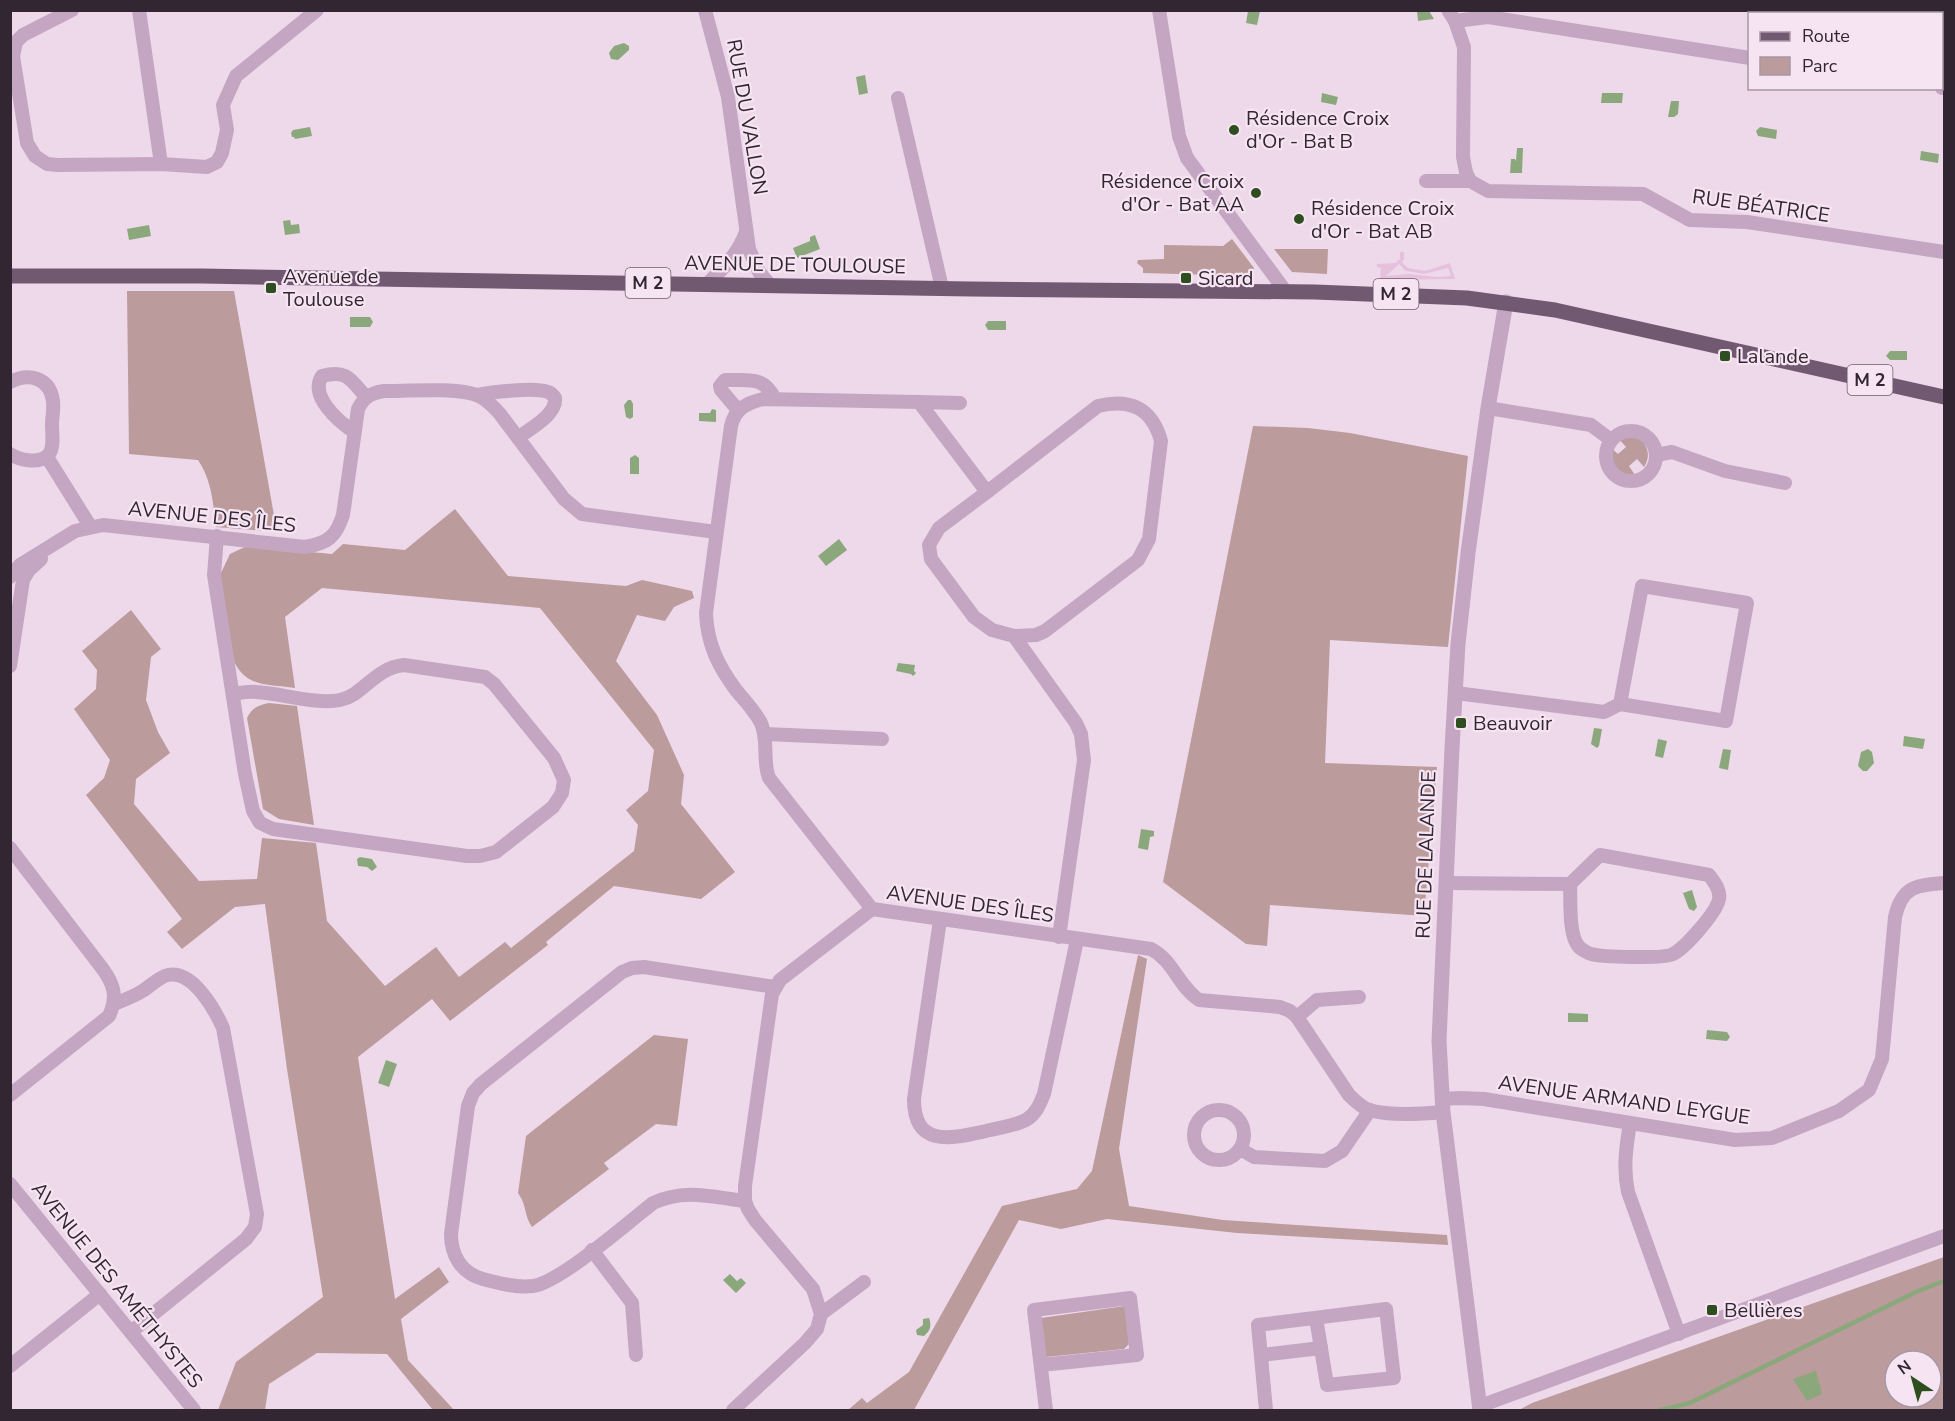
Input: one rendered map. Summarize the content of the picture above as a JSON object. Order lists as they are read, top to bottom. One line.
{"streets":{"main road":["AVENUE DE TOULOUSE","M 2"],"street":["RUE DU VALLON","RUE BÉATRICE","AVENUE DES ÎLES","RUE DE LALANDE","AVENUE ARMAND LEYGUE","AVENUE DES AMÉTHYSTES"]},"crossings":[["RUE DU VALLON","AVENUE DE TOULOUSE"],["AVENUE DE TOULOUSE","M 2"],["AVENUE DE TOULOUSE","RUE DE LALANDE"],["M 2","RUE DE LALANDE"],["RUE DE LALANDE","AVENUE ARMAND LEYGUE"]],"places":{"other":["Résidence Croix d'Or - Bat B","Résidence Croix d'Or - Bat AA","Résidence Croix d'Or - Bat AB"],"transit":["Sicard","Avenue de Toulouse","Lalande","Beauvoir","Bellières"]},"legend":["Route","Parc"],"north":"top left"}
